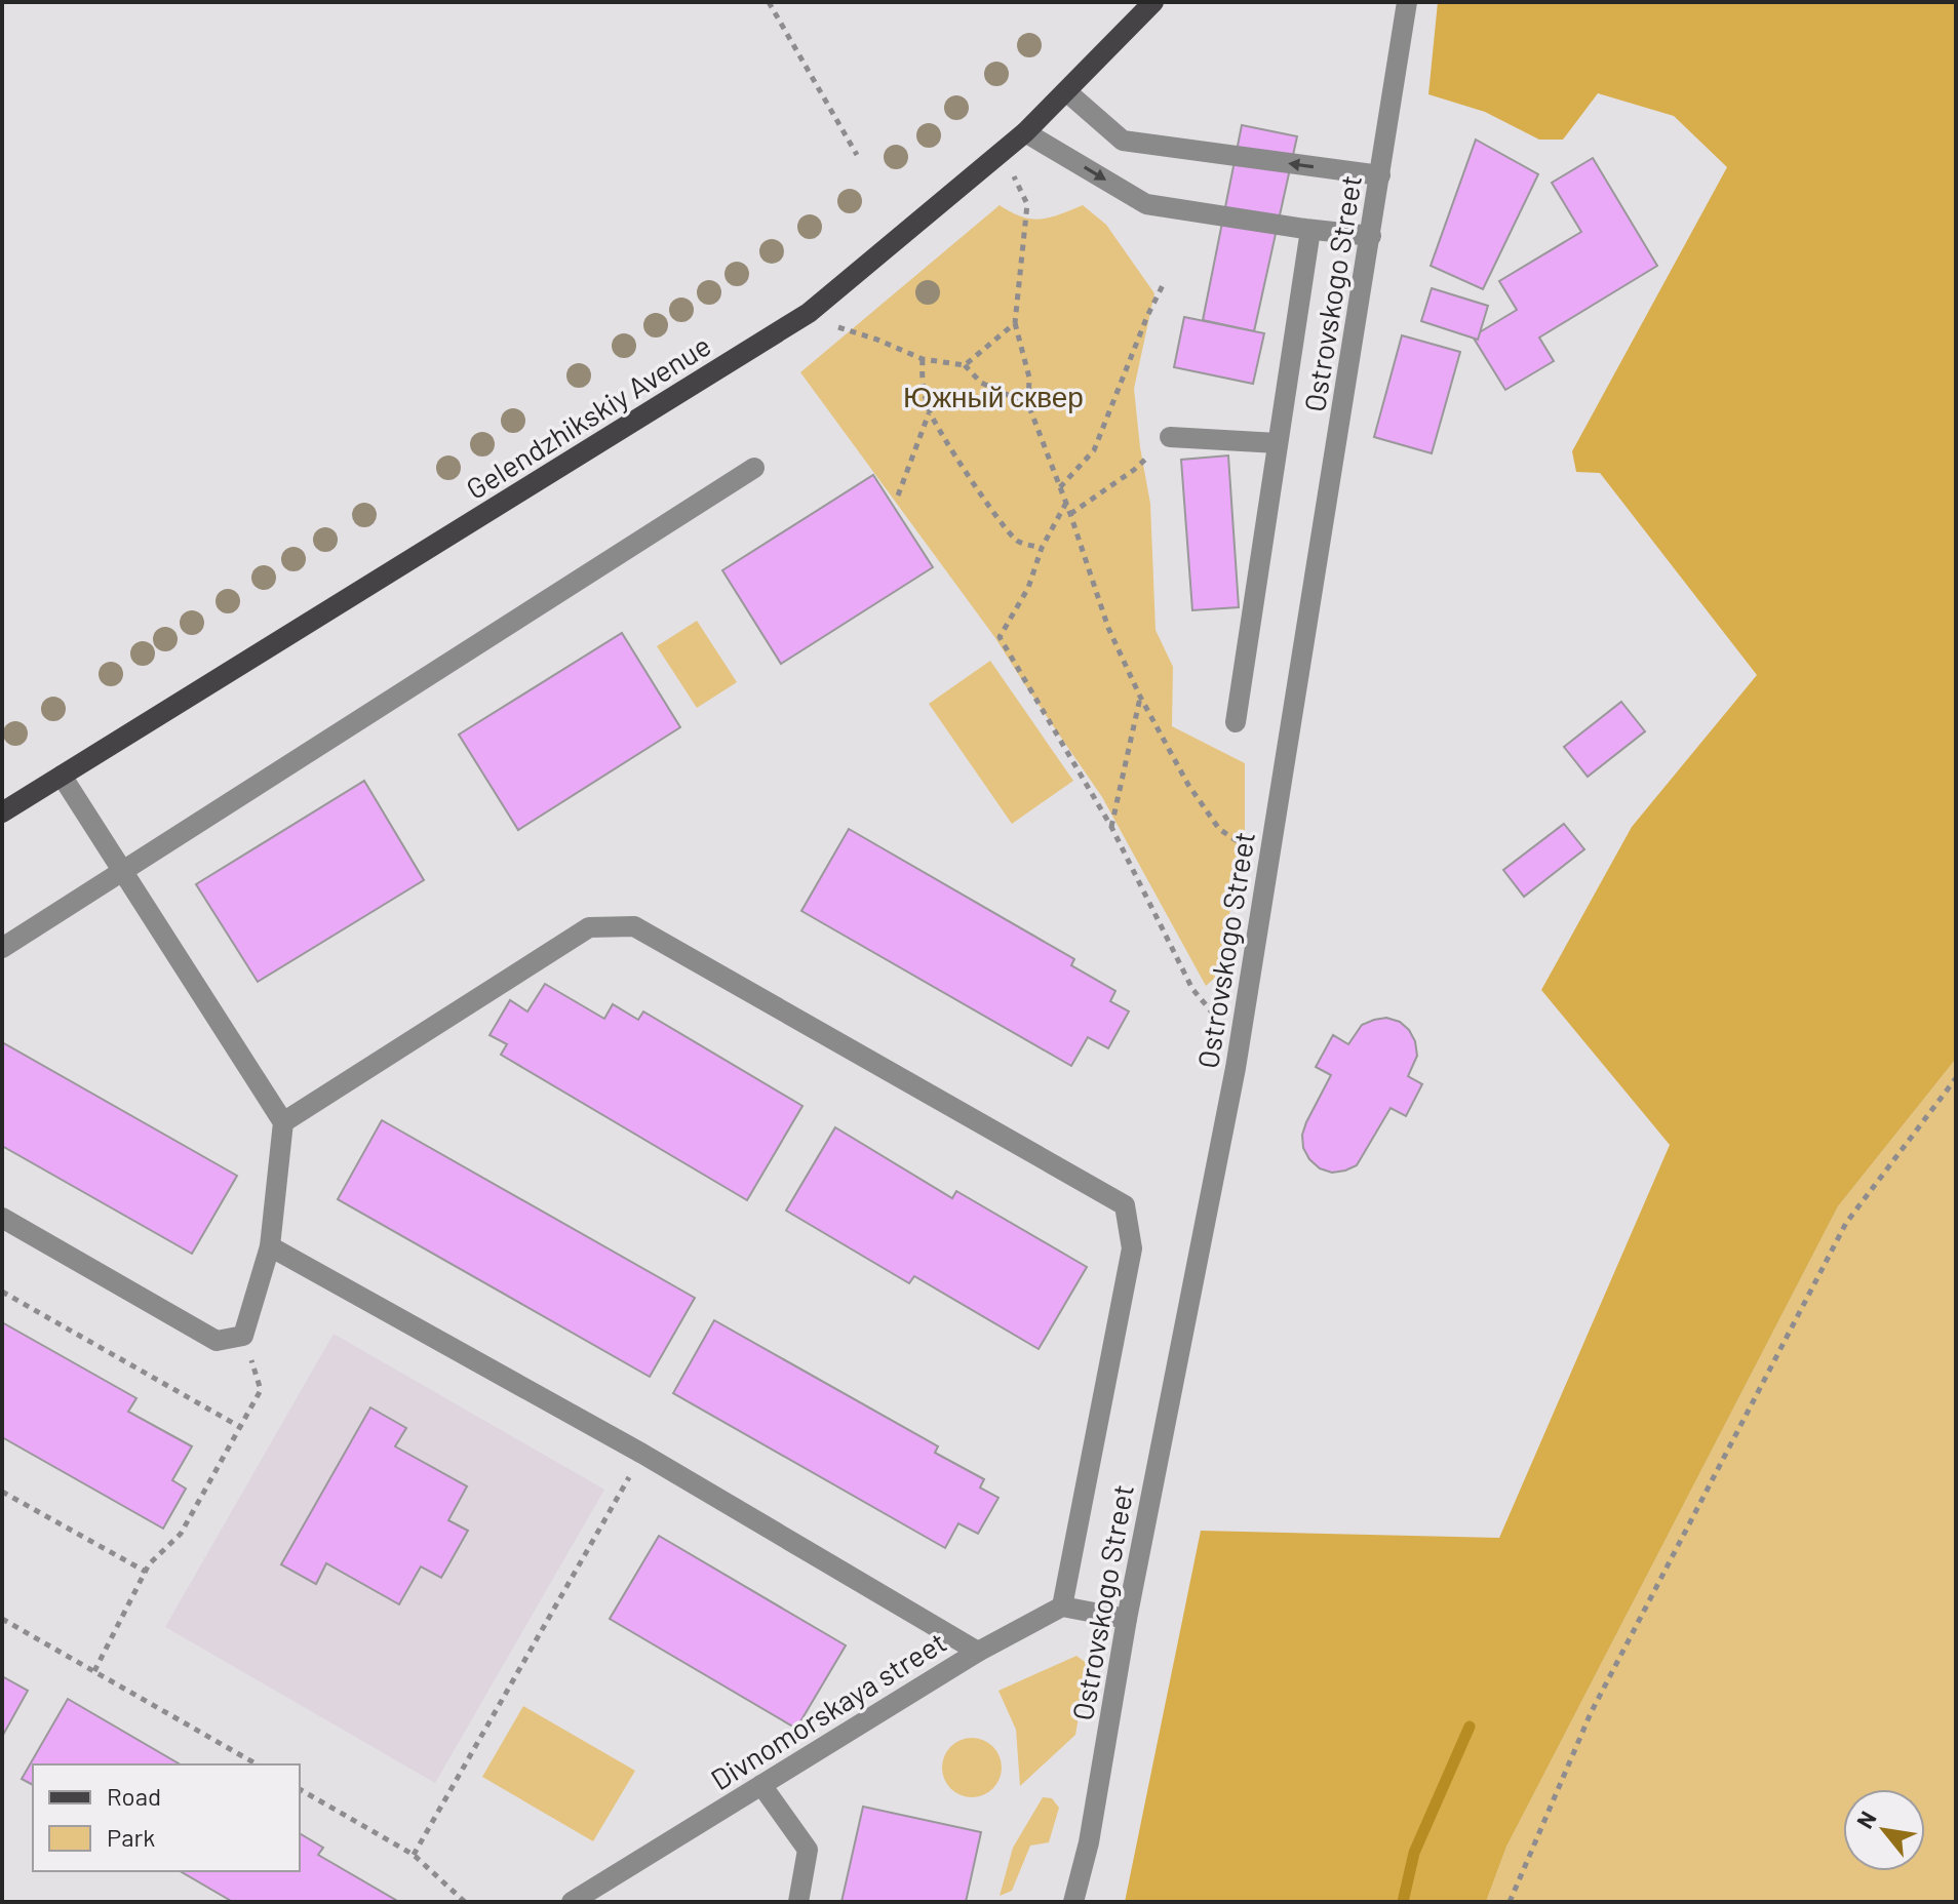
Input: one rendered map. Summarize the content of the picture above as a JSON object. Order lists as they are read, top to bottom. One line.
{"streets":{"main road":["Gelendzhikskiy Avenue"],"street":["Ostrovskogo Street","Divnomorskaya street"]},"parks":["Южный сквер"],"legend":["Road","Park"],"north":"top left"}
